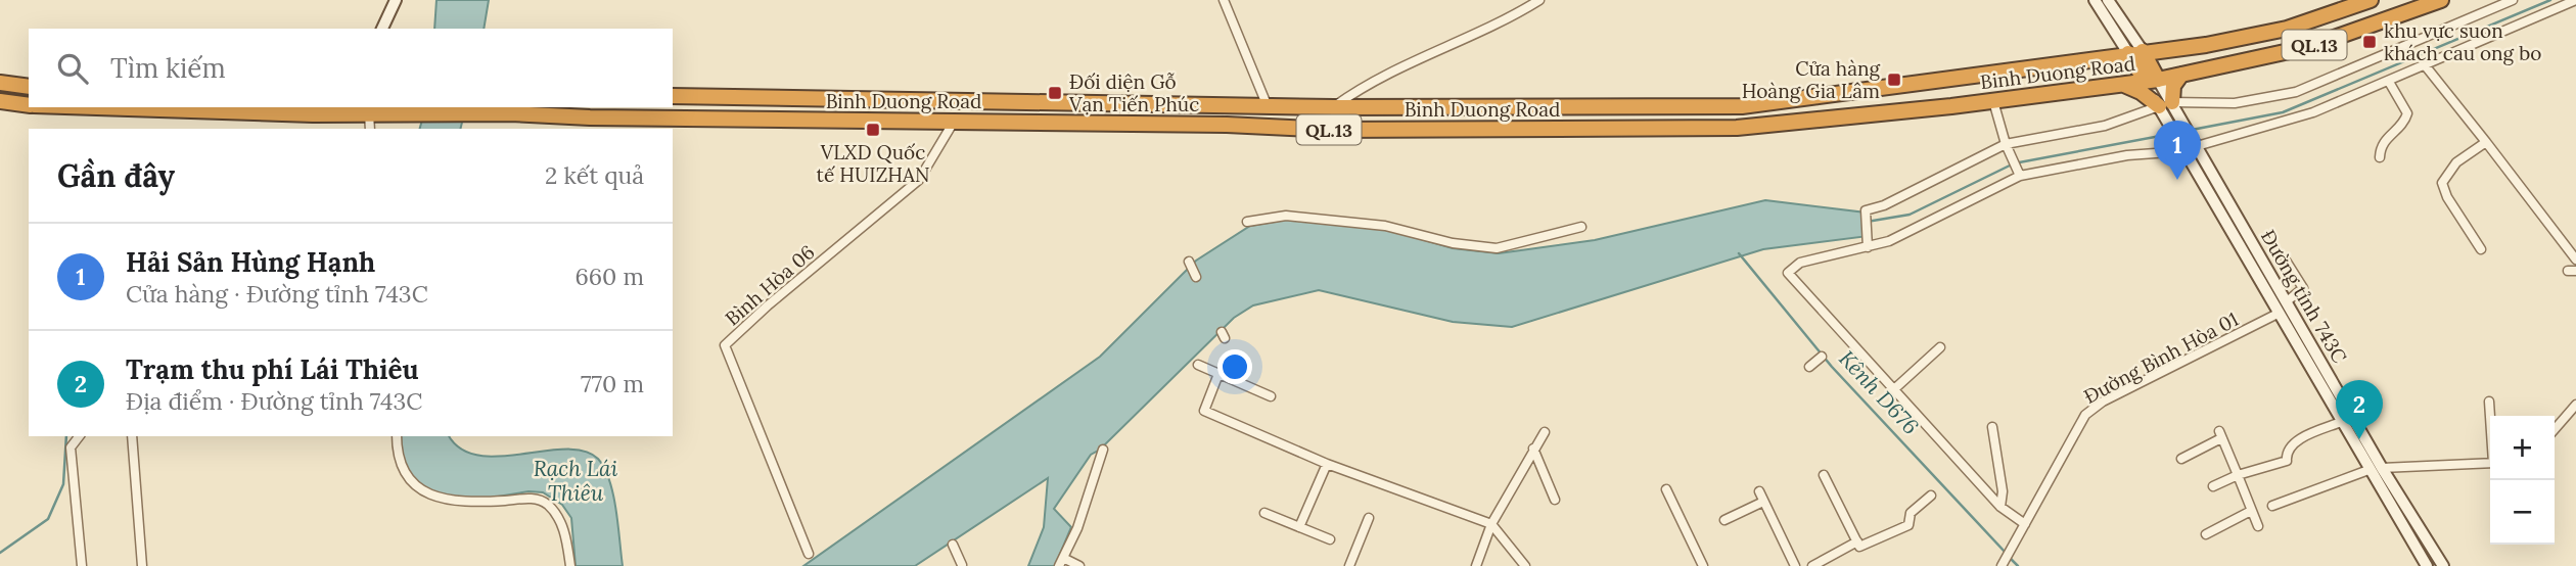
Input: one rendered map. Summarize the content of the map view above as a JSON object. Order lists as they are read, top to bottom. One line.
{"streets":{"highway":["QL.13","Binh Duong Road"],"main road":["Đường tỉnh 743C"],"street":["Bình Hòa 06","Đường Bình Hòa 01"]},"crossings":[["QL.13","Binh Duong Road"],["Binh Duong Road","Bình Hòa 06"],["Binh Duong Road","Đường tỉnh 743C"],["Đường tỉnh 743C","Đường Bình Hòa 01"]],"water":["Kênh D676","Rạch Lái Thiêu"],"places":{"transit":["khu vực suon khách cau ong bo","Cửa hàng Hoàng Gia Lâm","Đối diện Gỗ Vạn Tiến Phúc","VLXD Quốc tế HUIZHAN"]},"page":{"search":"Tìm kiếm","pins":["1","2"],"heading":["Gần đây","2 kết quả"],"list":[{"mark":"1","name":"Hải Sản Hùng Hạnh","note":"Cửa hàng · Đường tỉnh 743C","value":"660 m"},{"mark":"2","name":"Trạm thu phí Lái Thiêu","note":"Địa điểm · Đường tỉnh 743C","value":"770 m"}],"map_buttons":["+","−"]}}
